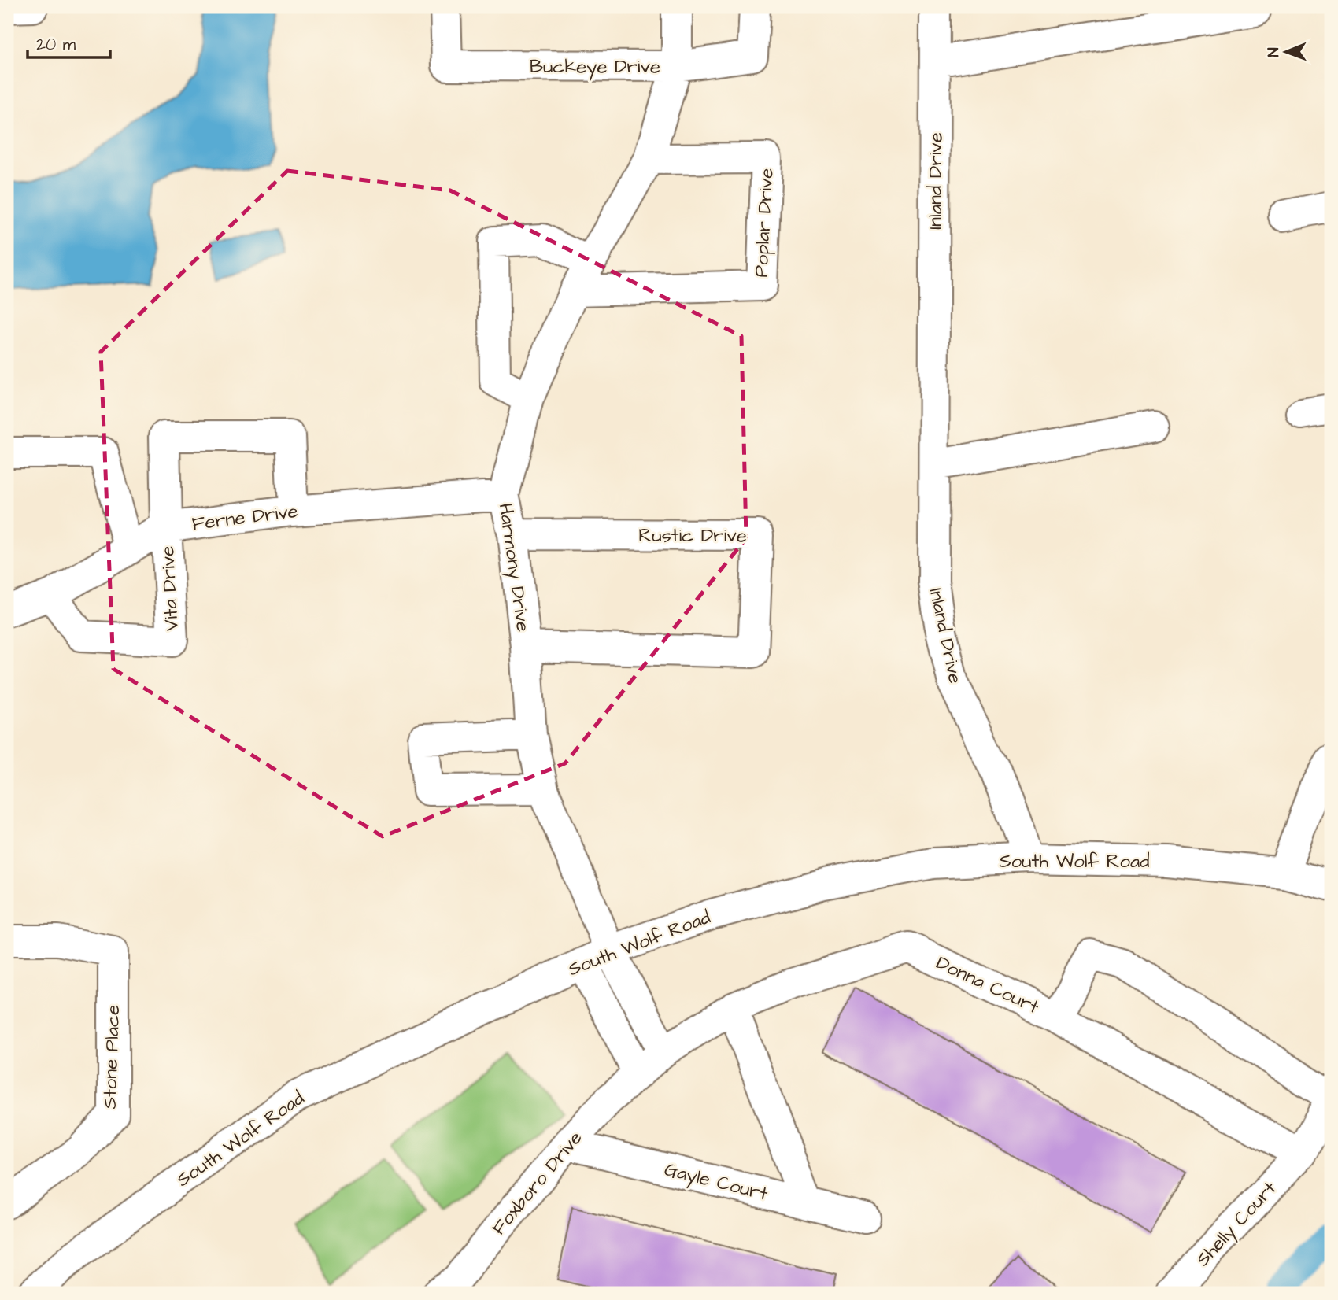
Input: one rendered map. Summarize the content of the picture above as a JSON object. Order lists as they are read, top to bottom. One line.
{"streets":{"street":["Buckeye Drive","Inland Drive","Poplar Drive","Ferne Drive","Rustic Drive","Harmony Drive","Vita Drive","South Wolf Road","Donna Court","Stone Place","Gayle Court","Foxboro Drive","Shelly Court"]},"crossings":[["Buckeye Drive","Harmony Drive"],["Inland Drive","South Wolf Road"],["Poplar Drive","Harmony Drive"],["Ferne Drive","Harmony Drive"],["Ferne Drive","Vita Drive"],["Rustic Drive","Harmony Drive"],["Harmony Drive","South Wolf Road"],["Donna Court","Foxboro Drive"],["Donna Court","Shelly Court"],["Gayle Court","Foxboro Drive"]],"scale_bar":"20 m","north":"left"}
